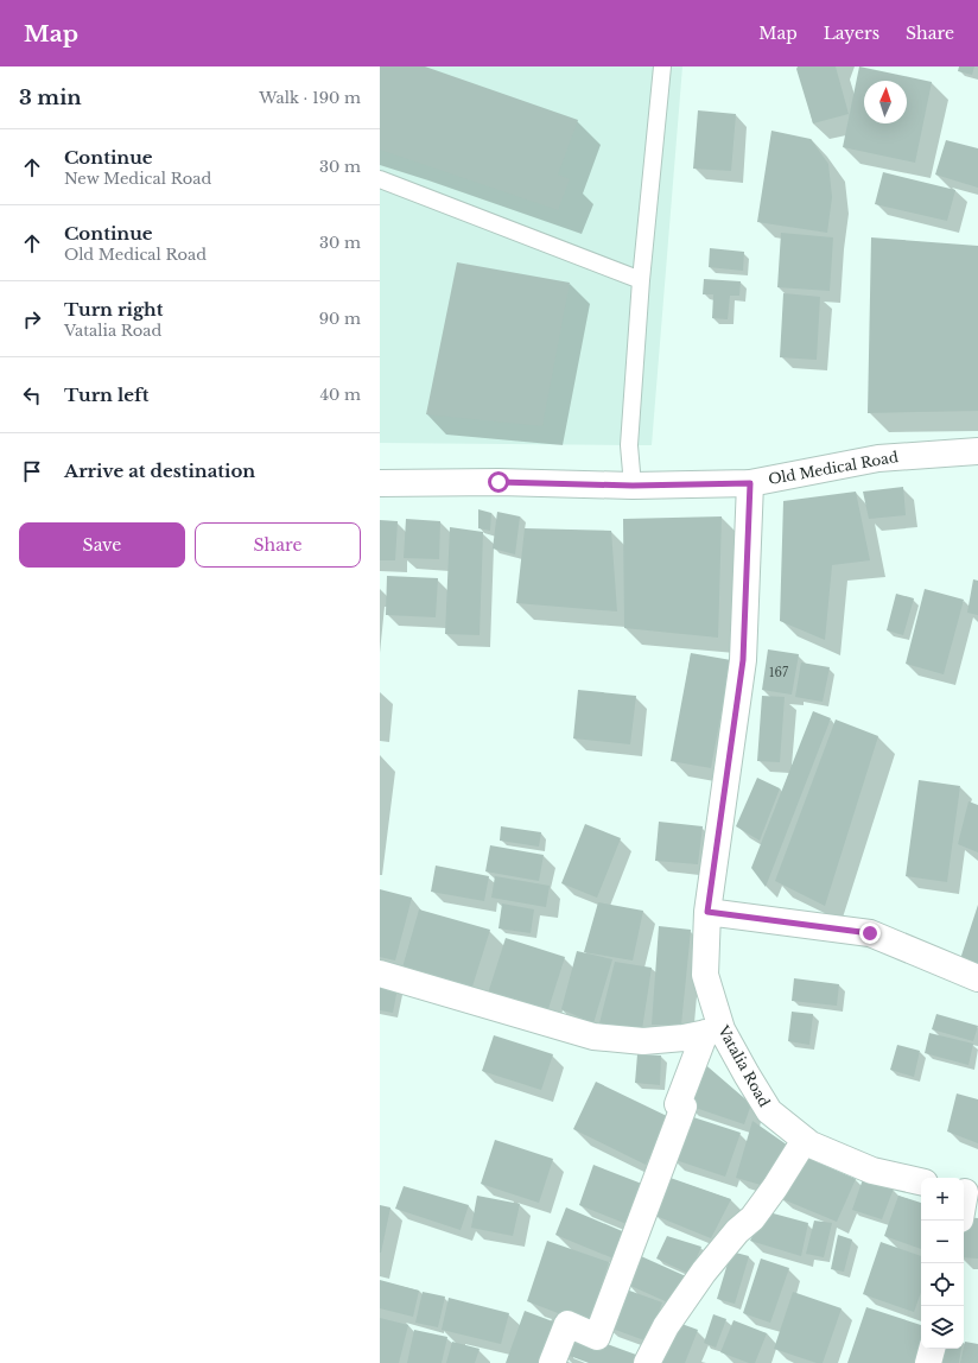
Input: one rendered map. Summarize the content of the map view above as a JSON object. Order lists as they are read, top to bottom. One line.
{"streets":{"street":["Old Medical Road","Vatalia Road"]},"crossings":[["Old Medical Road","Vatalia Road"]],"house_numbers":["167"],"north":"top","page":{"header":"Map","nav":["Map","Layers","Share"],"heading":["3 min","Walk · 190 m"],"list":[["Continue","New Medical Road","30 m"],["Continue","Old Medical Road","30 m"],["Turn right","Vatalia Road","90 m"],["Turn left","40 m"],"Arrive at destination"],"buttons":["Save","Share"],"map_buttons":["+","−"]}}
